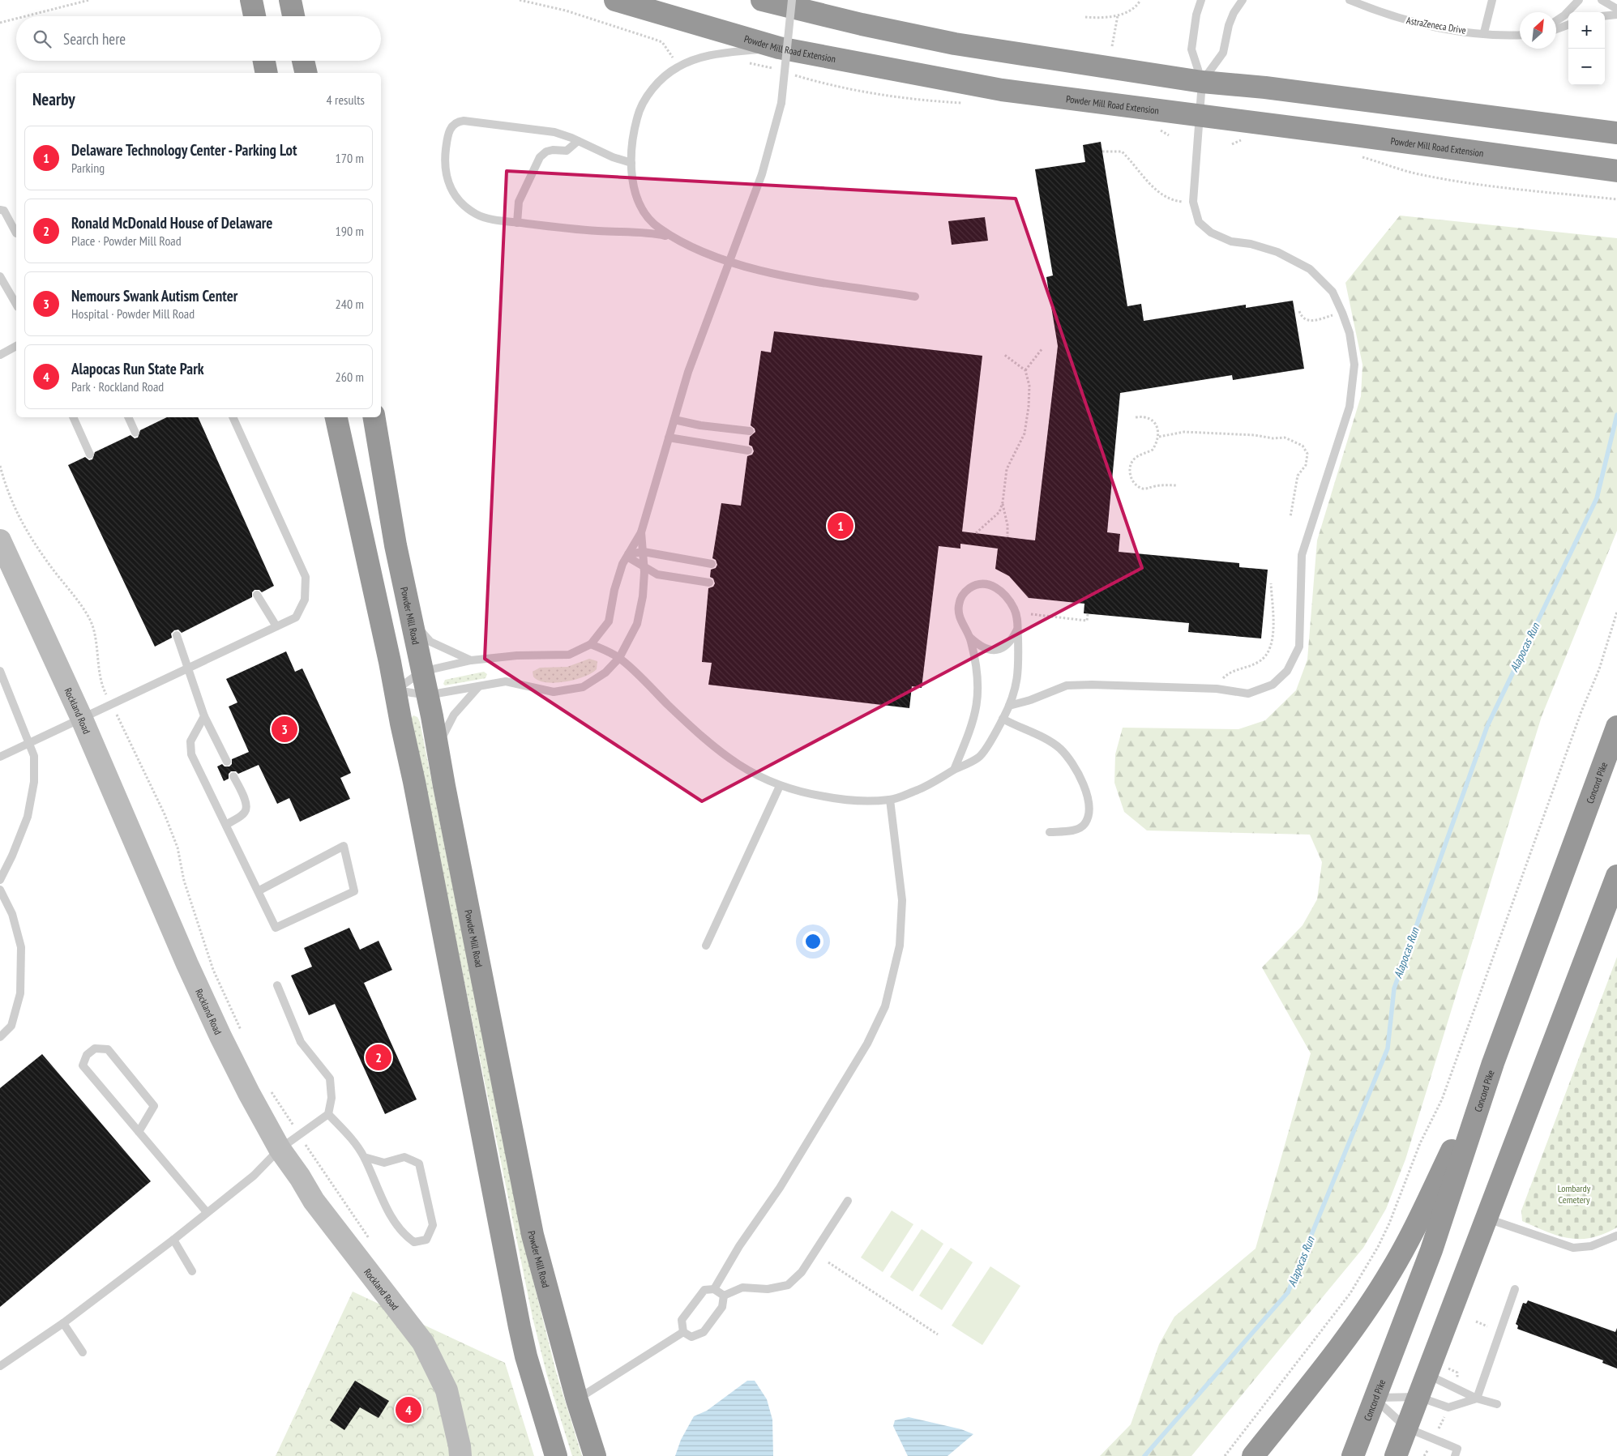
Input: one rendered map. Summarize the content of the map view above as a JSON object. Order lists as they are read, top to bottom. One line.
{"streets":{"highway":["Powder Mill Road Extension","Powder Mill Road","Concord Pike"],"street":["Rockland Road"],"lane":["AstraZeneca Drive"]},"water":["Alapocas Run"],"parks":["Lombardy Cemetery"],"north":"top right","page":{"map_buttons":["+","−"],"search":"Search here","heading":["Nearby","4 results"],"list":[{"mark":"1","name":"Delaware Technology Center - Parking Lot","note":"Parking","value":"170 m"},{"mark":"2","name":"Ronald McDonald House of Delaware","note":"Place · Powder Mill Road","value":"190 m"},{"mark":"3","name":"Nemours Swank Autism Center","note":"Hospital · Powder Mill Road","value":"240 m"},{"mark":"4","name":"Alapocas Run State Park","note":"Park · Rockland Road","value":"260 m"}],"pins":["1","3","2","4"]}}
